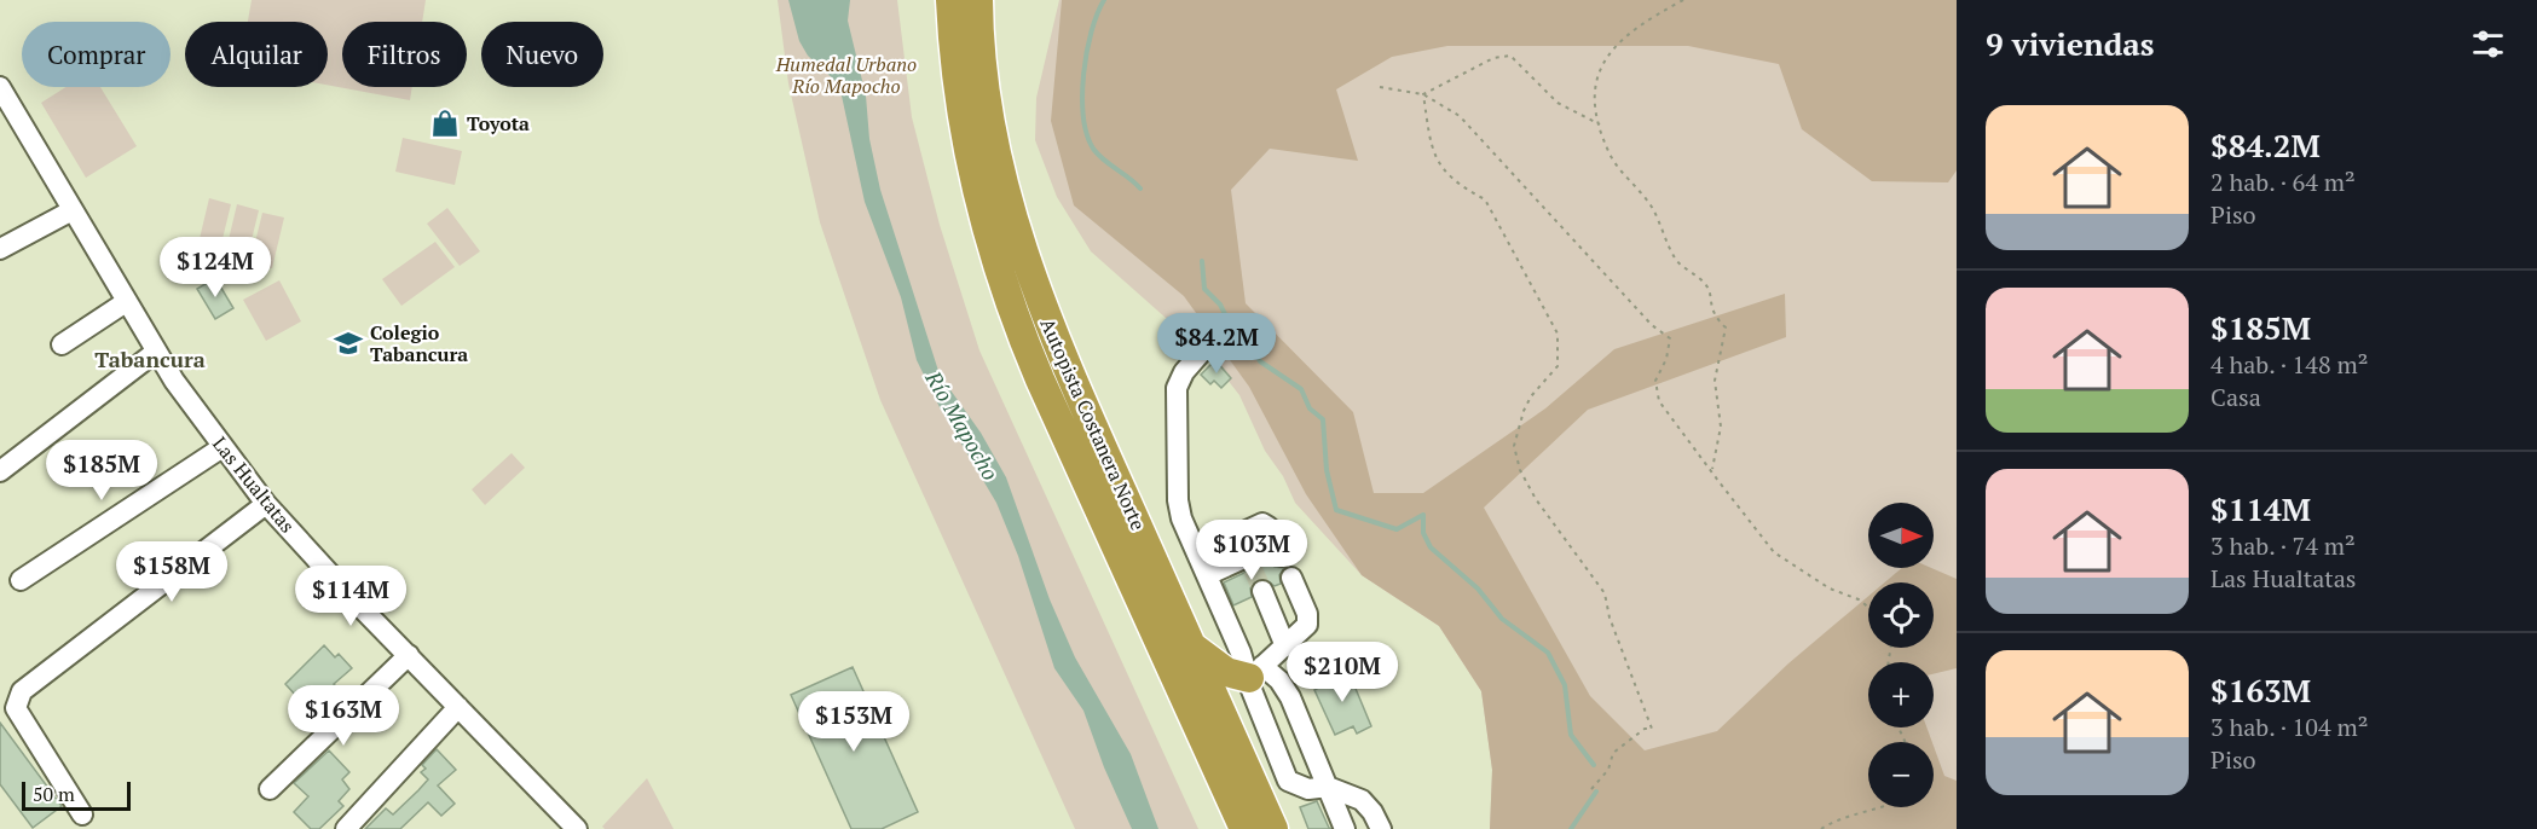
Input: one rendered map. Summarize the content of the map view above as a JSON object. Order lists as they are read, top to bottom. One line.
{"streets":{"highway":["Autopista Costanera Norte"],"street":["Las Hualtatas"]},"districts":["Tabancura"],"water":["Río Mapocho"],"parks":["Humedal Urbano Río Mapocho"],"places":{"shop":["Toyota"],"school or university":["Colegio Tabancura"]},"scale_bar":"50 m","north":"right","page":{"heading":"9 viviendas","chip":["Comprar","Alquilar","Filtros","Nuevo"],"list":[{"name":"$84.2M","note":"2 hab. · 64 m² · Piso"},{"name":"$185M","note":"4 hab. · 148 m² · Casa"},{"name":"$114M","note":"3 hab. · 74 m² · Las Hualtatas"},{"name":"$163M","note":"3 hab. · 104 m² · Piso"}],"price":["$124M","$84.2M","$185M","$103M","$158M","$114M","$210M","$163M","$153M"],"map_buttons":["+","−"],"scale":"50 m"}}
